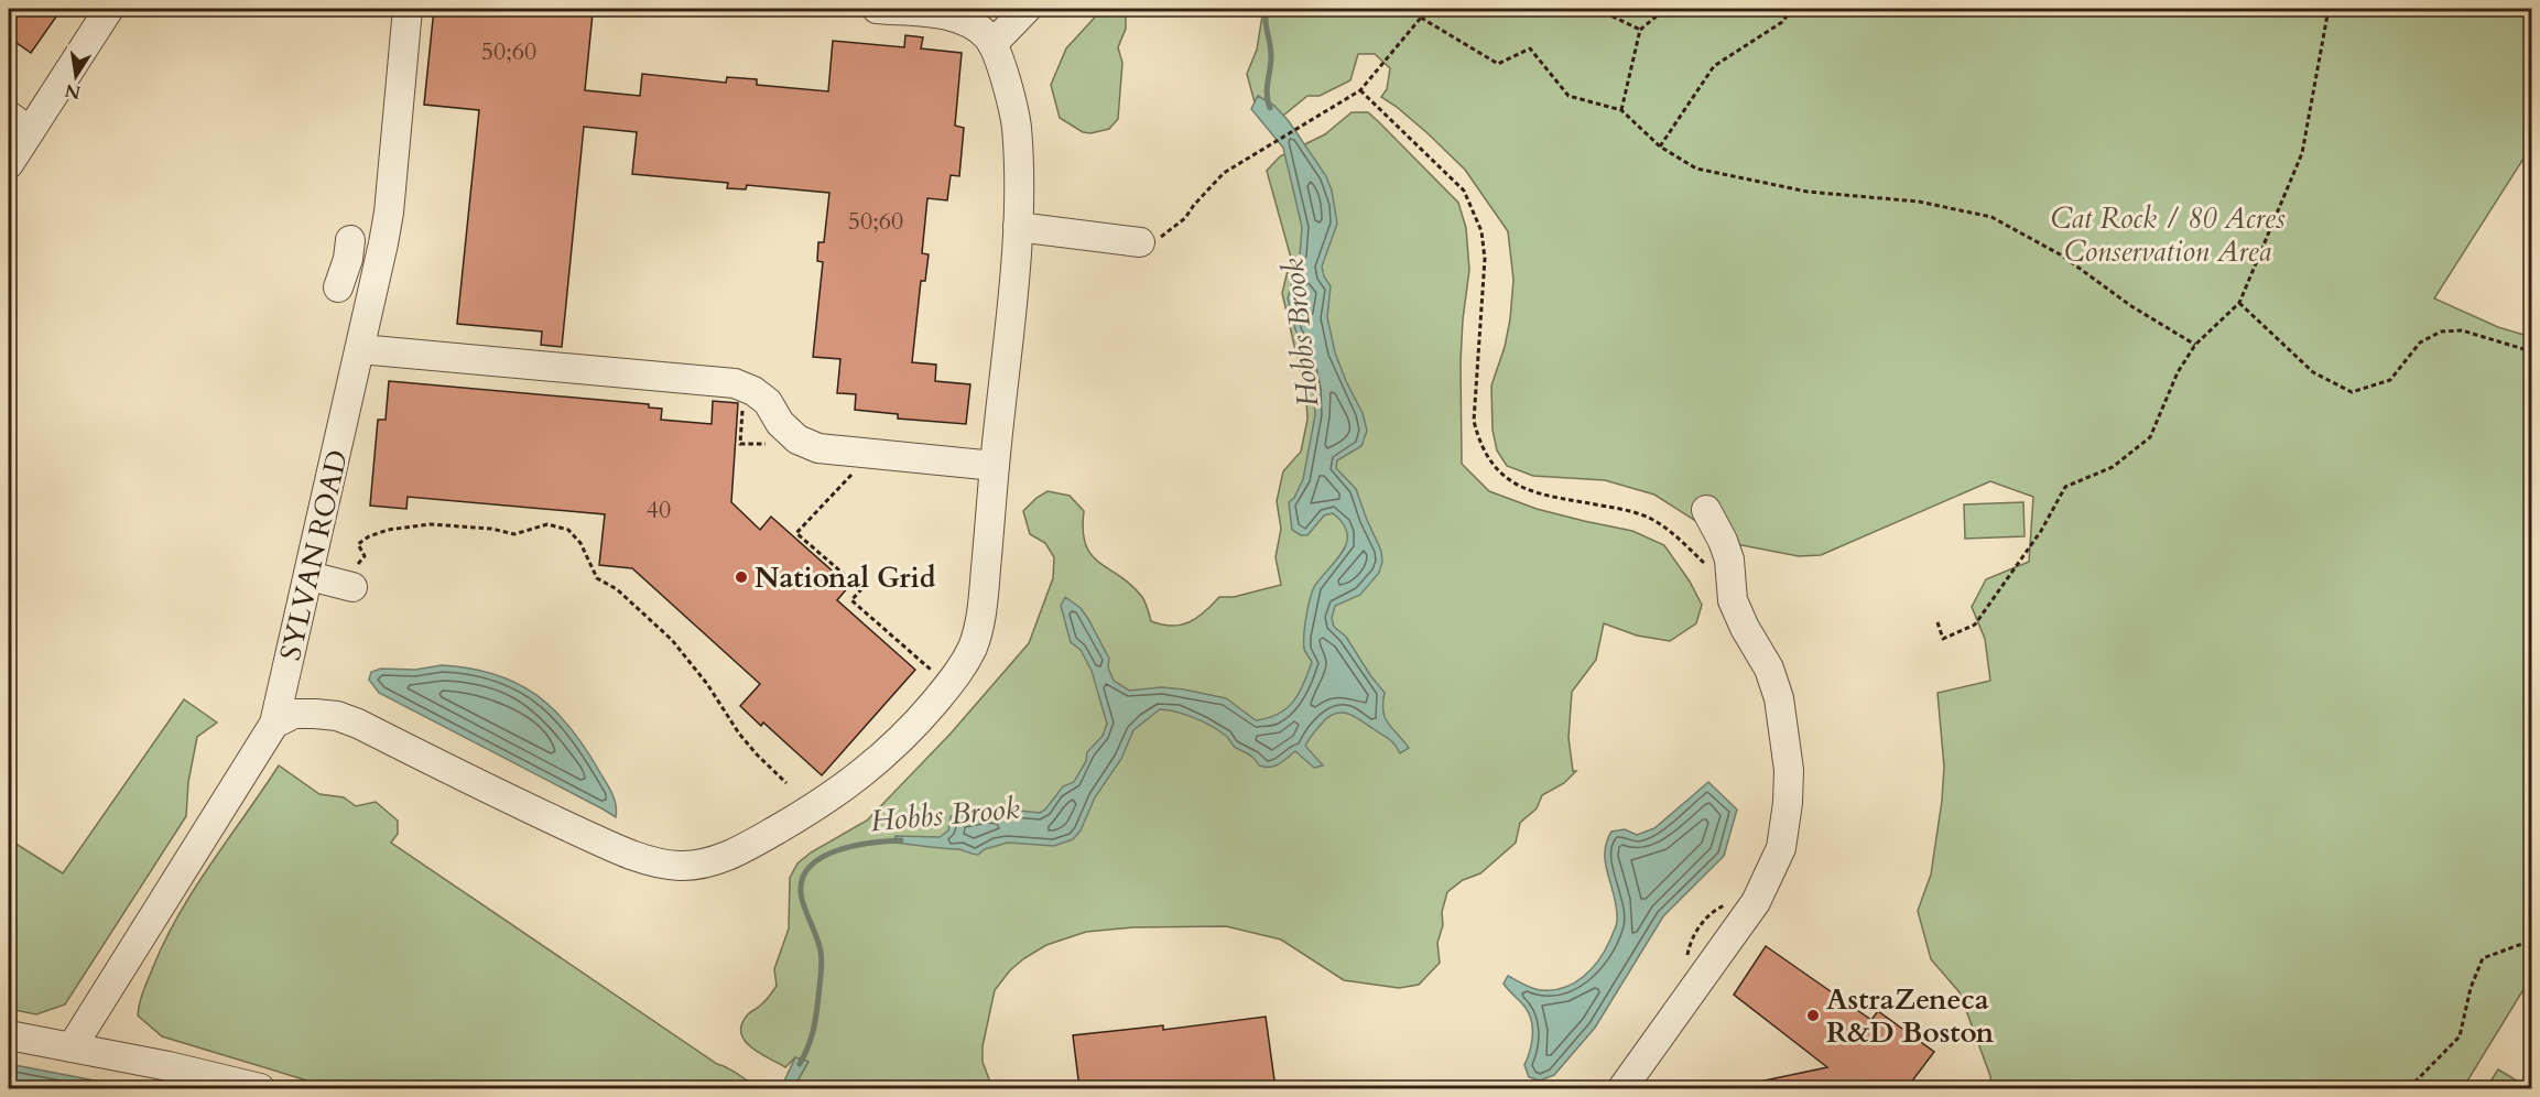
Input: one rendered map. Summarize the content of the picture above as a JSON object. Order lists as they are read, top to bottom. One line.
{"streets":{"street":["SYLVAN ROAD"]},"water":["Hobbs Brook"],"parks":["Cat Rock / 80 Acres Conservation Area"],"places":["National Grid","AstraZeneca R&D Boston"],"house_numbers":["50;60","50;60","40"],"north":"bottom"}
